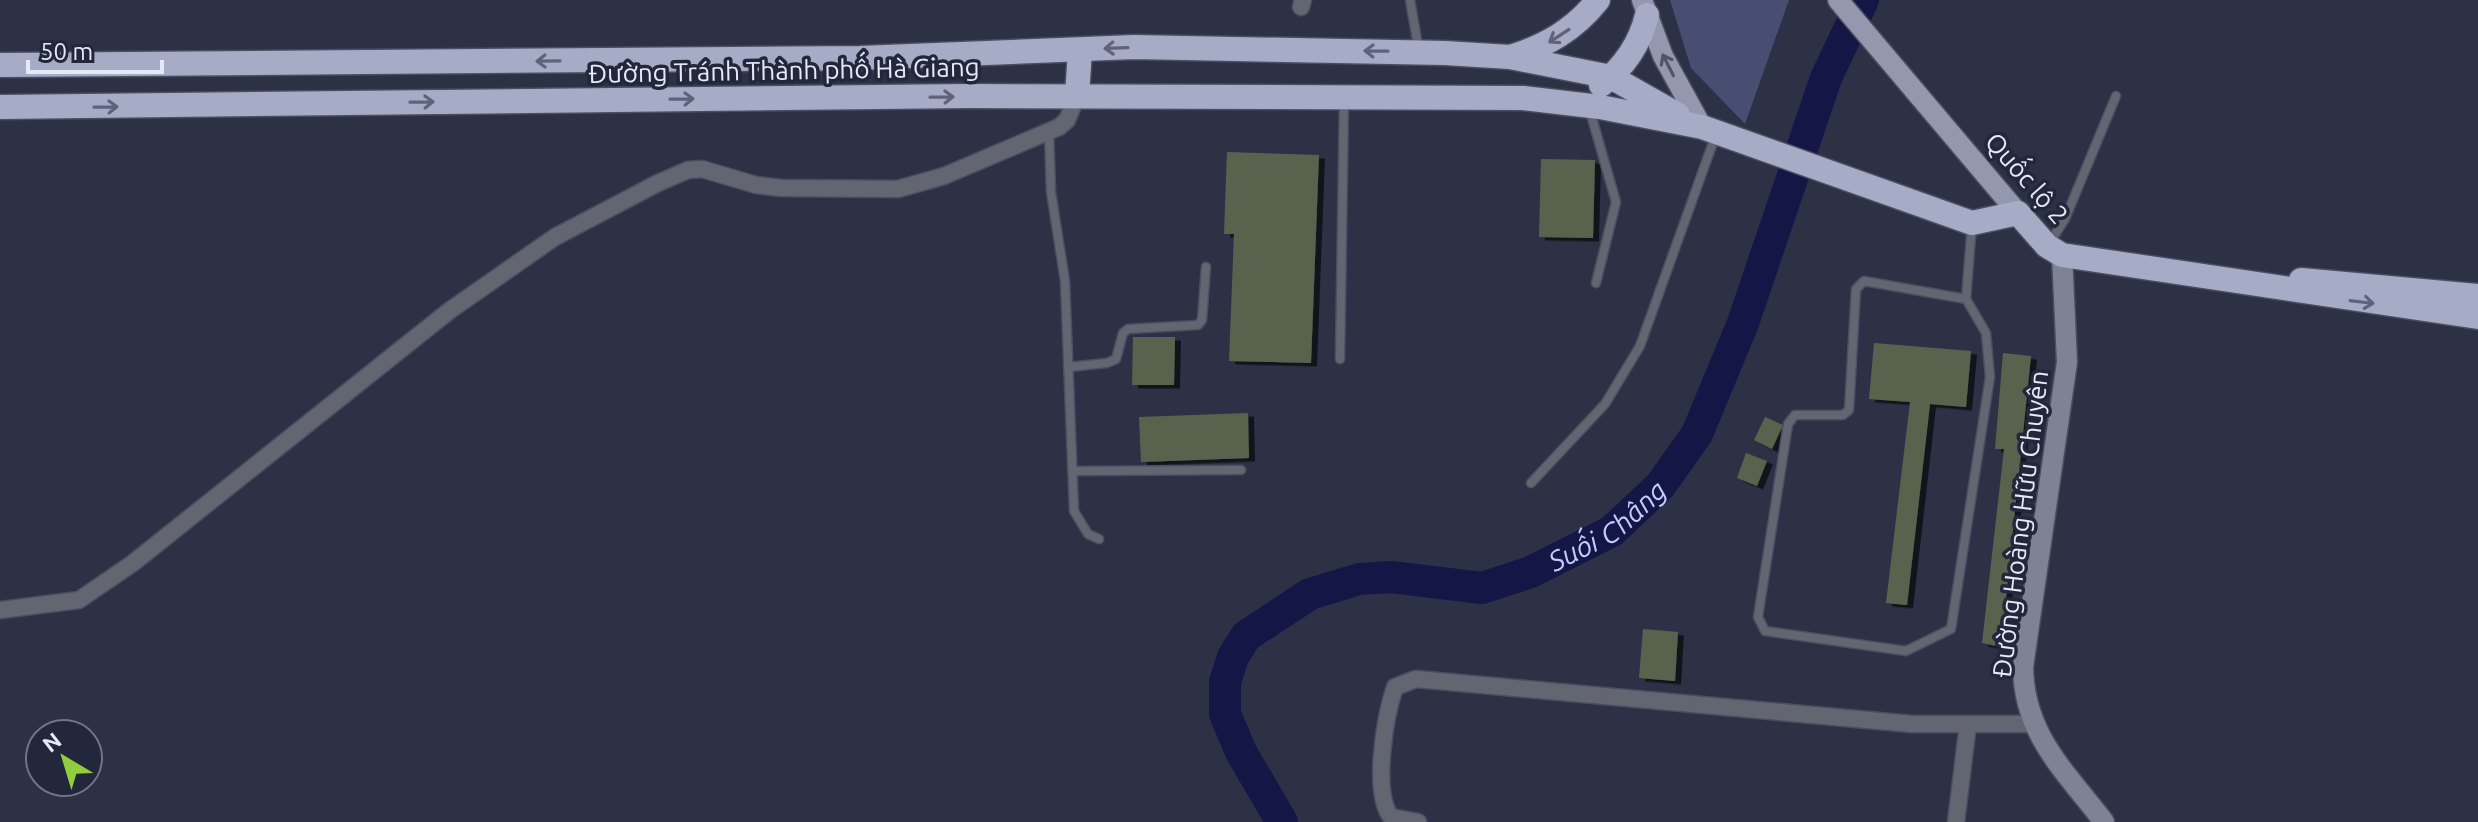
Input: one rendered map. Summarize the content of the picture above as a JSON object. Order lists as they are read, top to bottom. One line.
{"streets":{"highway":["Đường Tránh Thành phố Hà Giang","Quốc lộ 2"],"street":["Đường Hoàng Hữu Chuyên"]},"crossings":[["Quốc lộ 2","Đường Hoàng Hữu Chuyên"]],"water":["Suối Châng"],"scale_bar":"50 m","north":"top left"}
